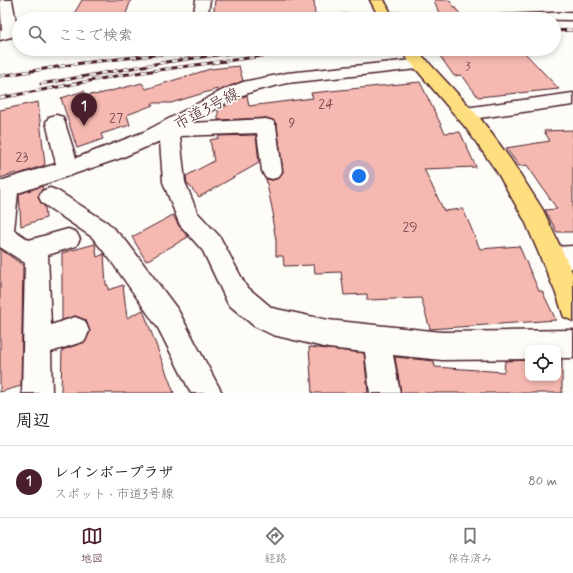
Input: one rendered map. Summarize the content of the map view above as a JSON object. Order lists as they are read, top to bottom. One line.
{"streets":{"street":["市道3号線"]},"house_numbers":["3","24","27","9","23","29"],"page":{"search":"ここで検索","pins":"1","heading":"周辺","list":[{"mark":"1","name":"レインボープラザ","note":"スポット · 市道3号線","value":"80 m"}],"nav":["地図","経路","保存済み"]}}
